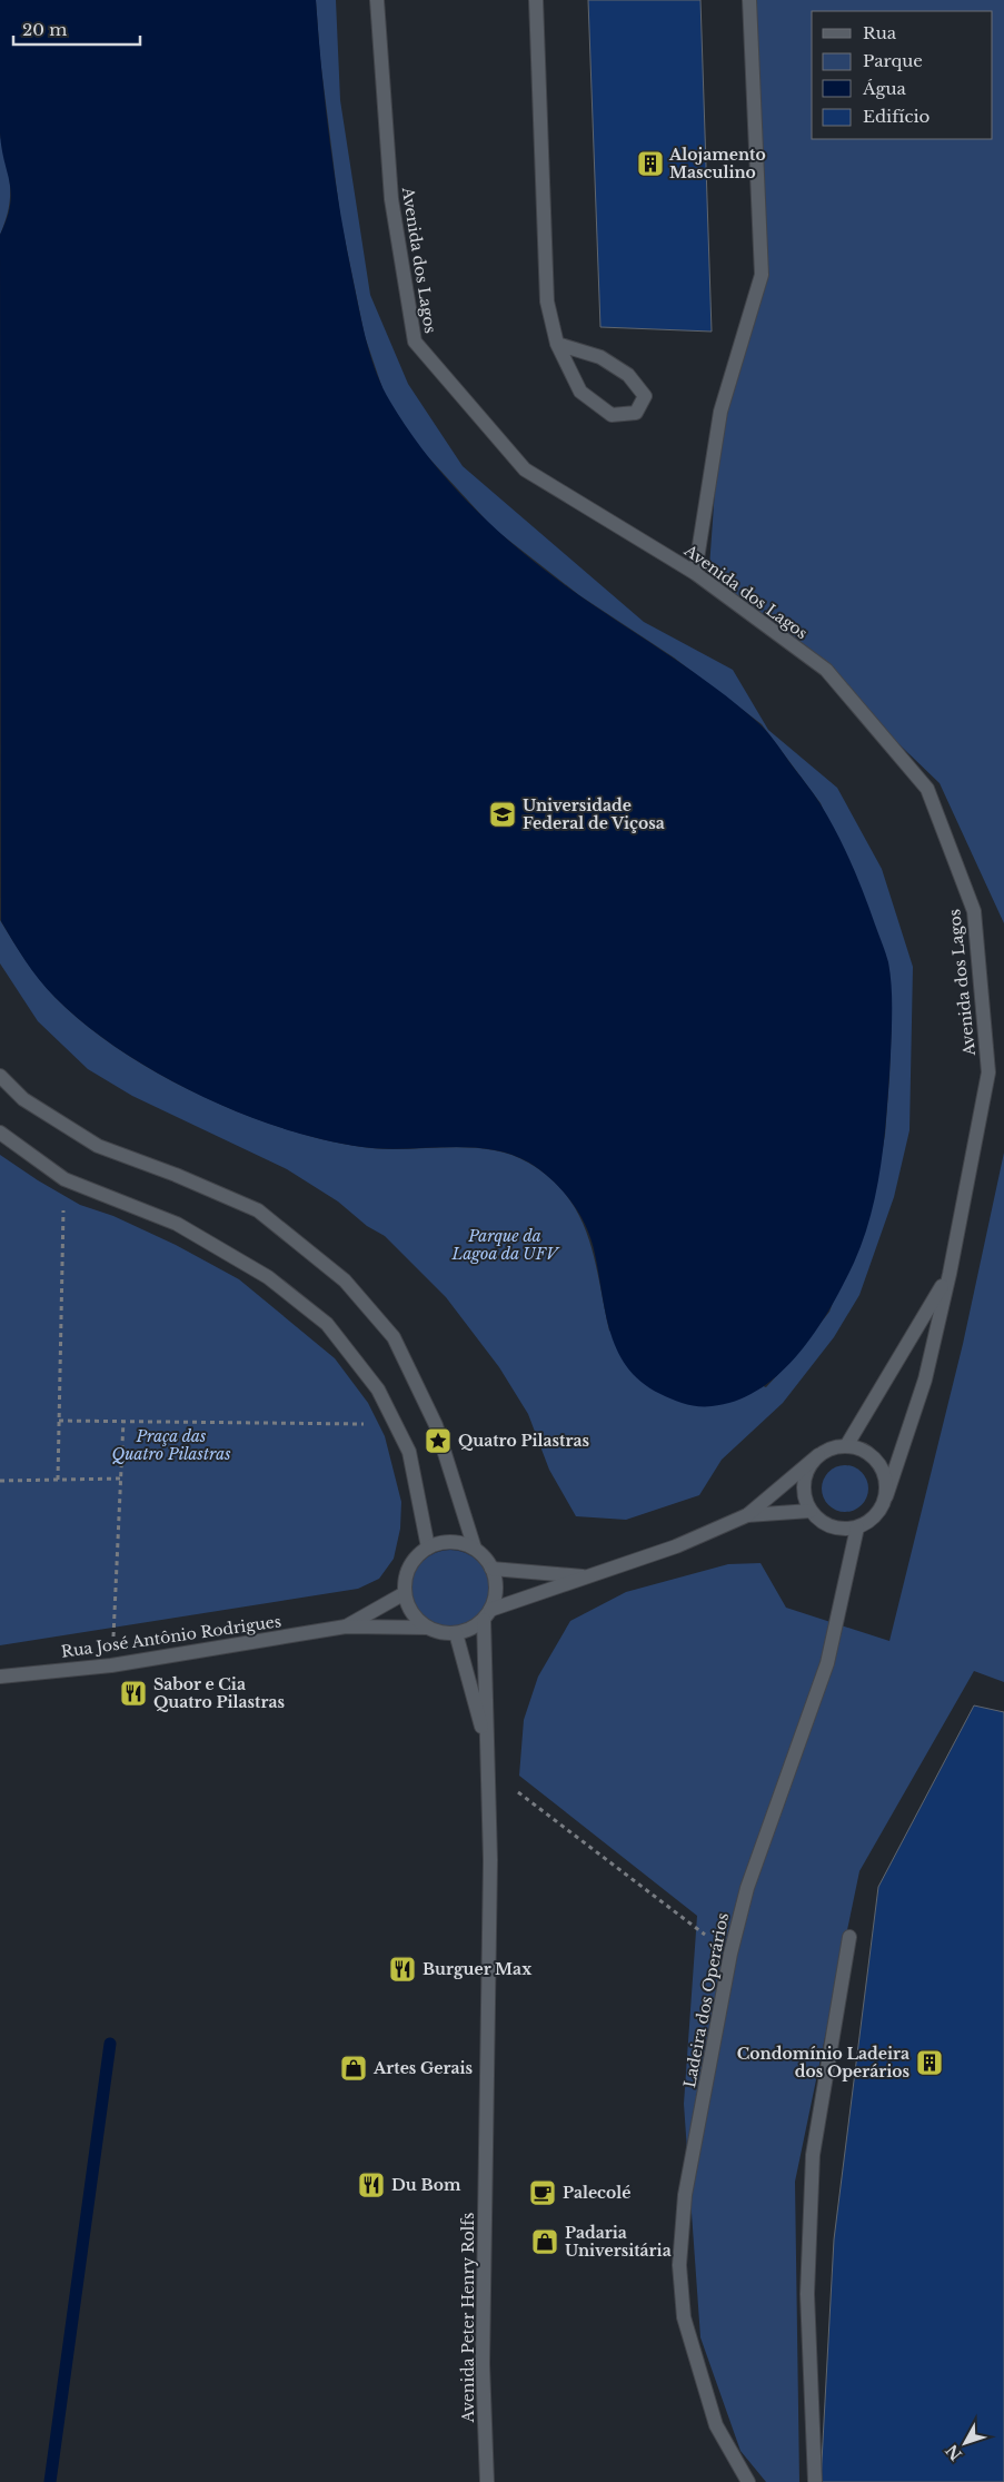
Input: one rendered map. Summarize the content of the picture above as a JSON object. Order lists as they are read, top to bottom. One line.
{"streets":{"main road":["Avenida dos Lagos","Rua José Antônio Rodrigues","Ladeira dos Operários","Avenida Peter Henry Rolfs"]},"crossings":[["Avenida dos Lagos","Ladeira dos Operários"],["Rua José Antônio Rodrigues","Avenida Peter Henry Rolfs"]],"parks":["Parque da Lagoa da UFV","Praça das Quatro Pilastras"],"places":{"building":["Alojamento Masculino","Condomínio Ladeira dos Operários"],"school or university":["Universidade Federal de Viçosa"],"place":["Quatro Pilastras"],"restaurant":["Sabor e Cia Quatro Pilastras","Burguer Max","Du Bom"],"shop":["Artes Gerais","Padaria Universitária"],"cafe":["Palecolé"]},"legend":["Rua","Parque","Água","Edifício"],"scale_bar":"20 m","north":"bottom left"}
